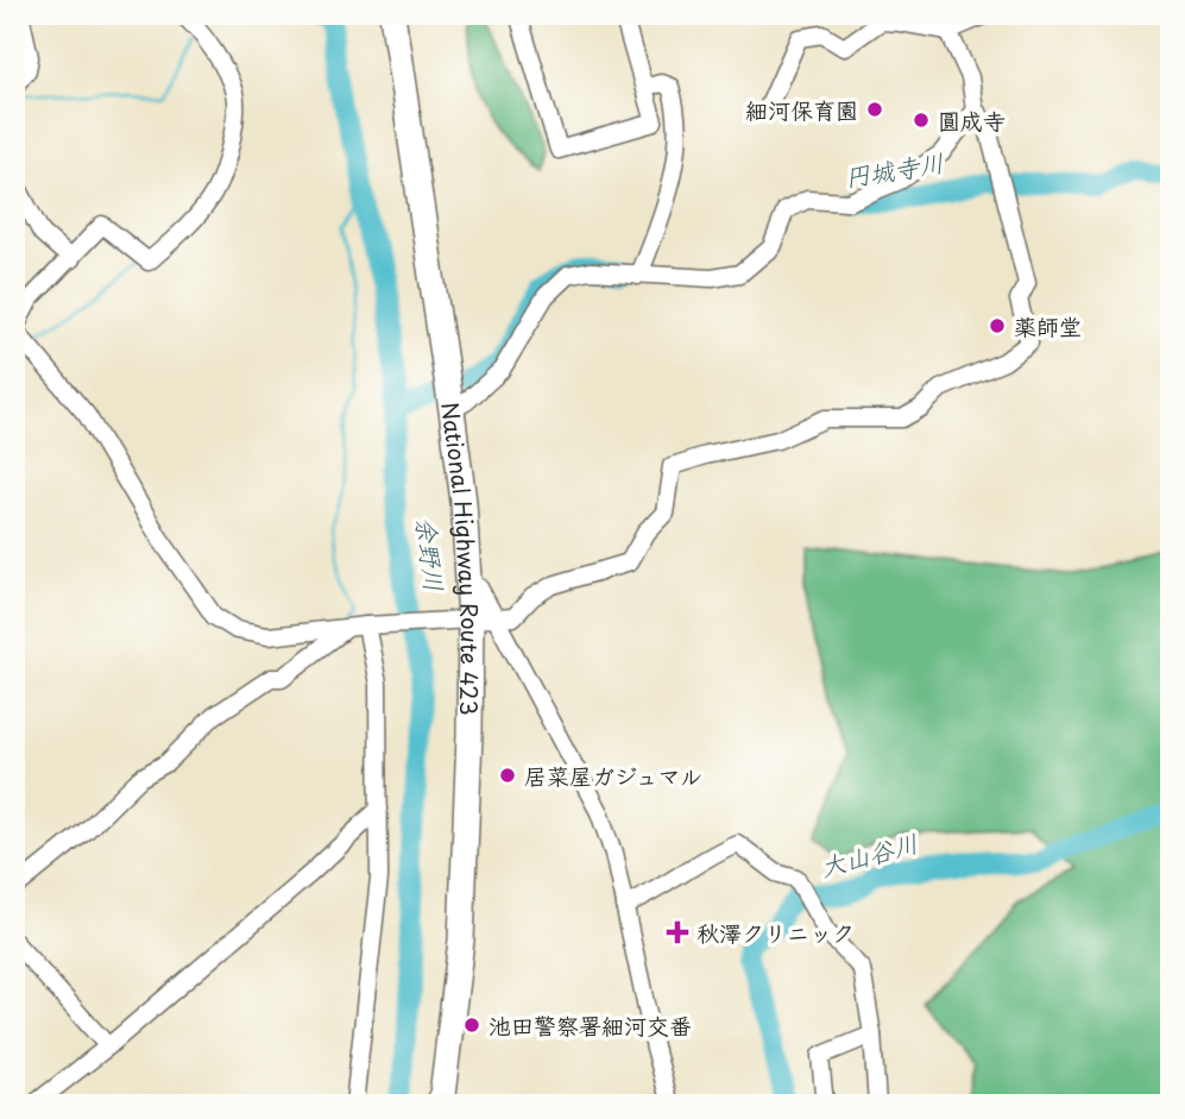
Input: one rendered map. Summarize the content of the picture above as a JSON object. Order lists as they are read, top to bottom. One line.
{"streets":{"highway":["National Highway Route 423"]},"water":["円城寺川","余野川","大山谷川"],"places":{"other":["細河保育園","圓成寺","薬師堂","居菜屋ガジュマル","池田警察署細河交番"],"health":["秋澤クリニック"]}}
